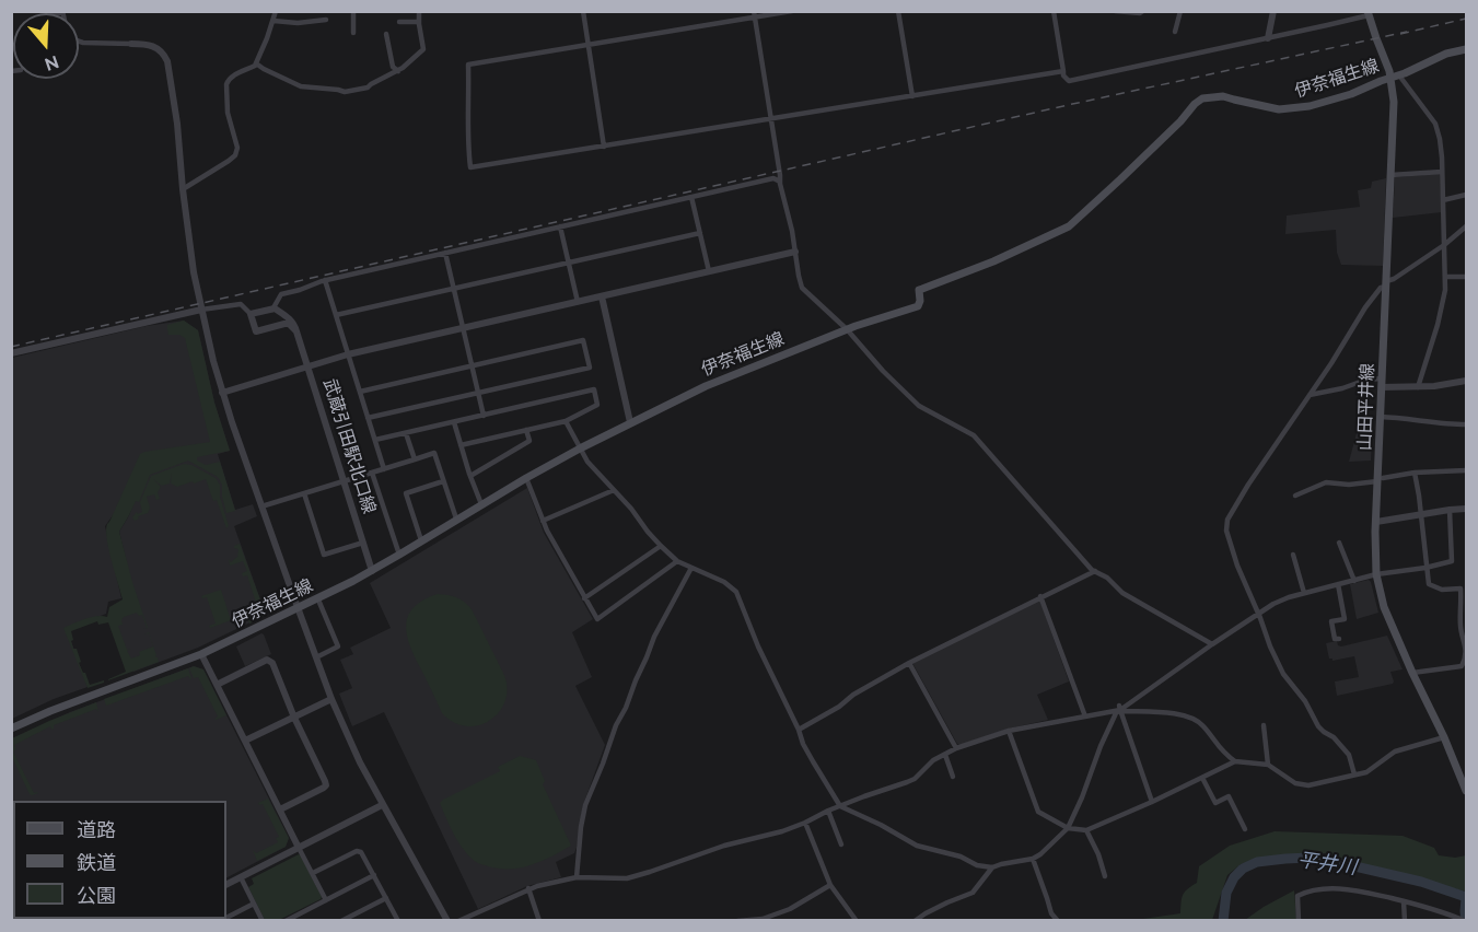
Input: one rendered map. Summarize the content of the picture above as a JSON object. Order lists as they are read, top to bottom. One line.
{"streets":{"main road":["伊奈福生線","山田平井線"],"street":["武蔵引田駅北口線"]},"crossings":[["伊奈福生線","山田平井線"],["伊奈福生線","武蔵引田駅北口線"]],"water":["平井川"],"legend":["道路","鉄道","公園"],"north":"bottom"}
